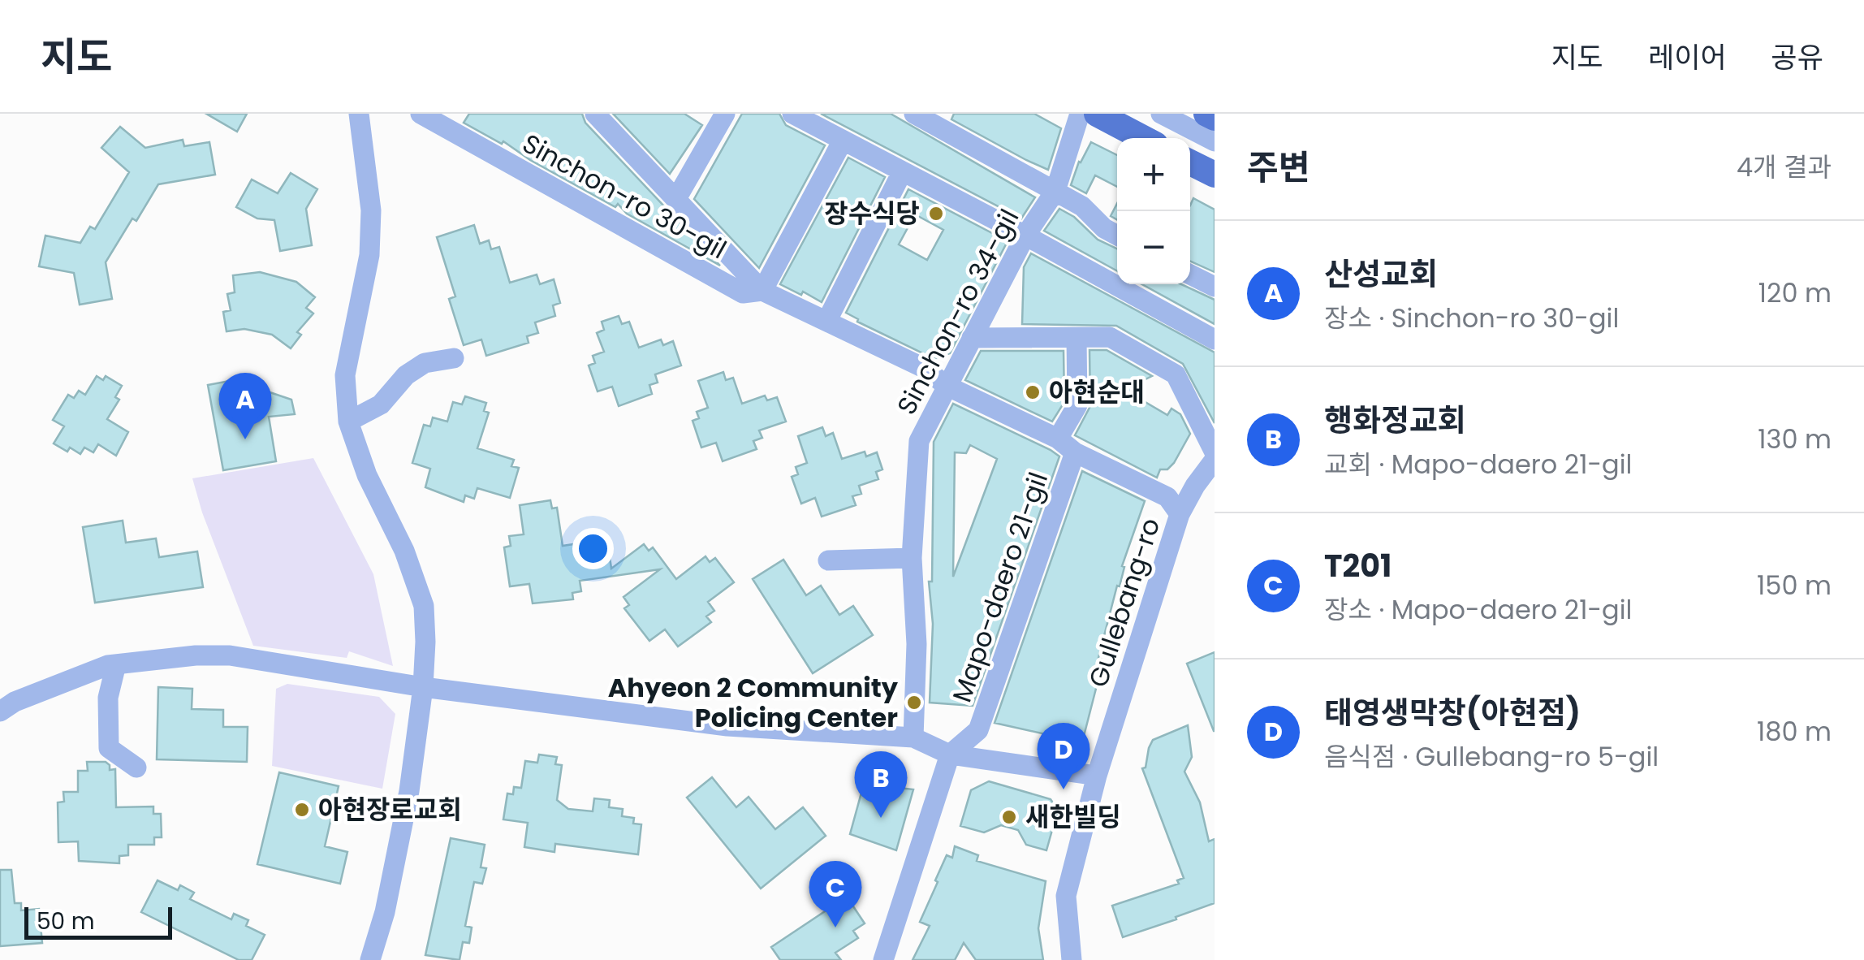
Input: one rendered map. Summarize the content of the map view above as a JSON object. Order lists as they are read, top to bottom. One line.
{"streets":{"street":["Sinchon-ro 30-gil","Sinchon-ro 34-gil","Mapo-daero 21-gil","Gullebang-ro"]},"places":["장수식당","아현순대","Ahyeon 2 Community Policing Center","아현장로교회","새한빌딩"],"scale_bar":"50 m","page":{"header":"지도","nav":["지도","레이어","공유"],"heading":["주변","4개 결과"],"map_buttons":["+","−"],"list":[{"mark":"A","name":"산성교회","note":"장소 · Sinchon-ro 30-gil","value":"120 m"},{"mark":"B","name":"행화정교회","note":"교회 · Mapo-daero 21-gil","value":"130 m"},{"mark":"C","name":"T201","note":"장소 · Mapo-daero 21-gil","value":"150 m"},{"mark":"D","name":"태영생막창(아현점)","note":"음식점 · Gullebang-ro 5-gil","value":"180 m"}],"pins":["A","D","B","C"],"scale":"50 m"}}
